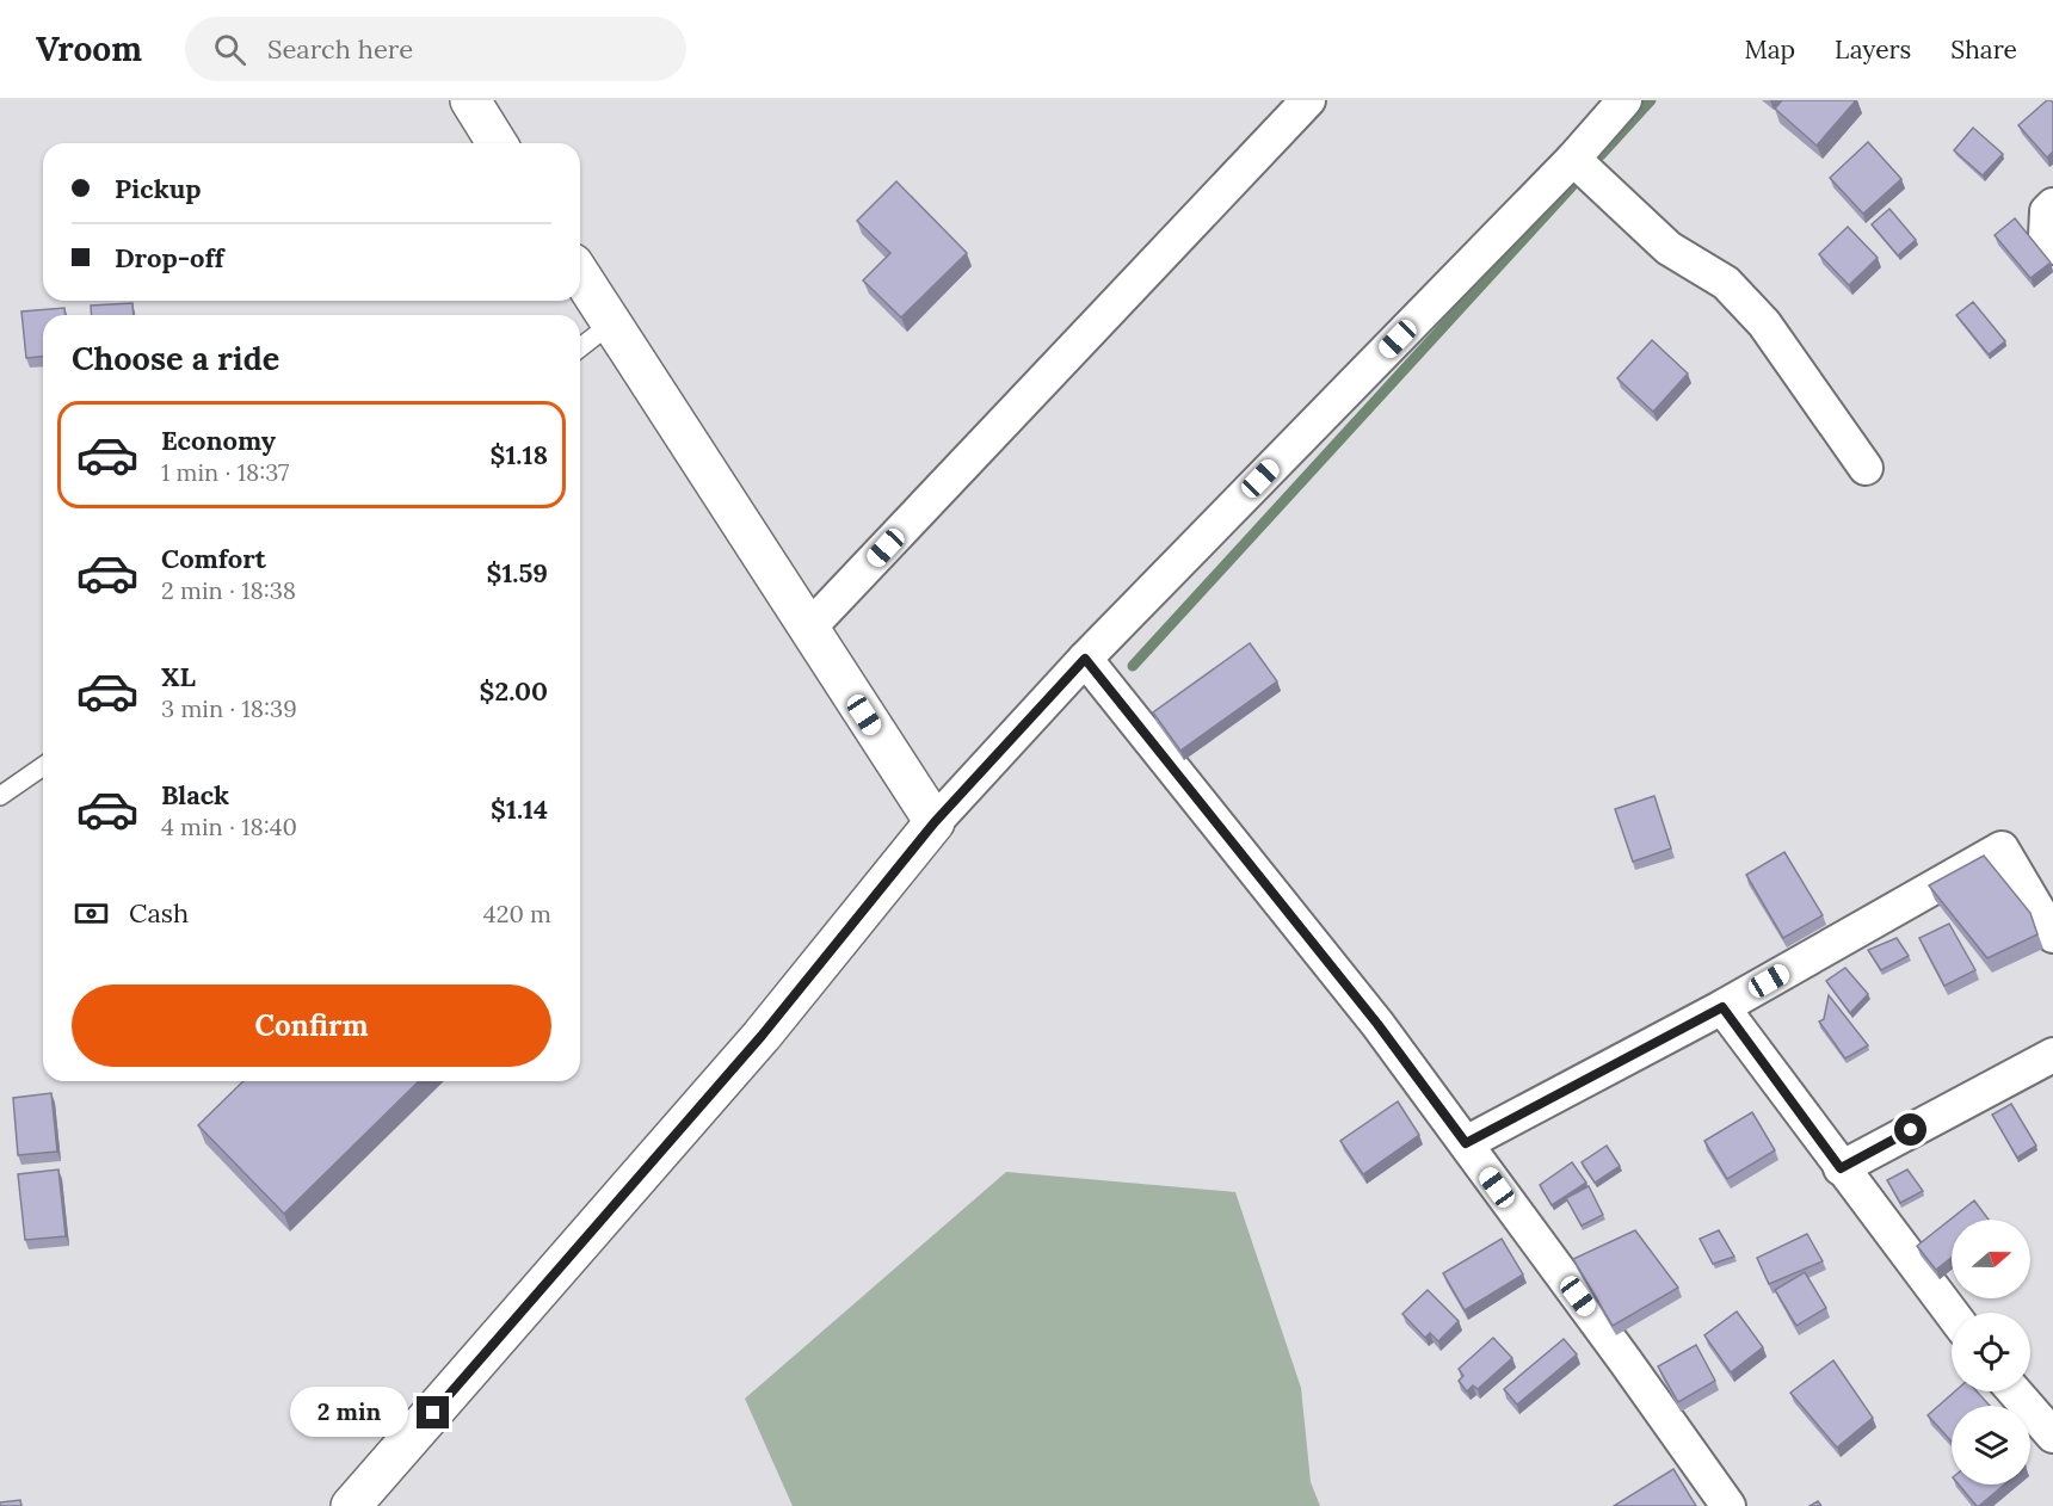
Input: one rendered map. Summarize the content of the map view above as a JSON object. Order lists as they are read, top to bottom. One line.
{"north":"right","page":{"header":"Vroom","search":"Search here","nav":["Map","Layers","Share"],"banner":["Pickup","Drop-off"],"heading":"Choose a ride","list":[{"name":"Economy","note":"1 min · 18:37","value":"$1.18"},{"name":"Comfort","note":"2 min · 18:38","value":"$1.59"},{"name":"XL","note":"3 min · 18:39","value":"$2.00"},{"name":"Black","note":"4 min · 18:40","value":"$1.14"}],"pay":["Cash","420 m"],"buttons":"Confirm","bubble":"2 min"}}
